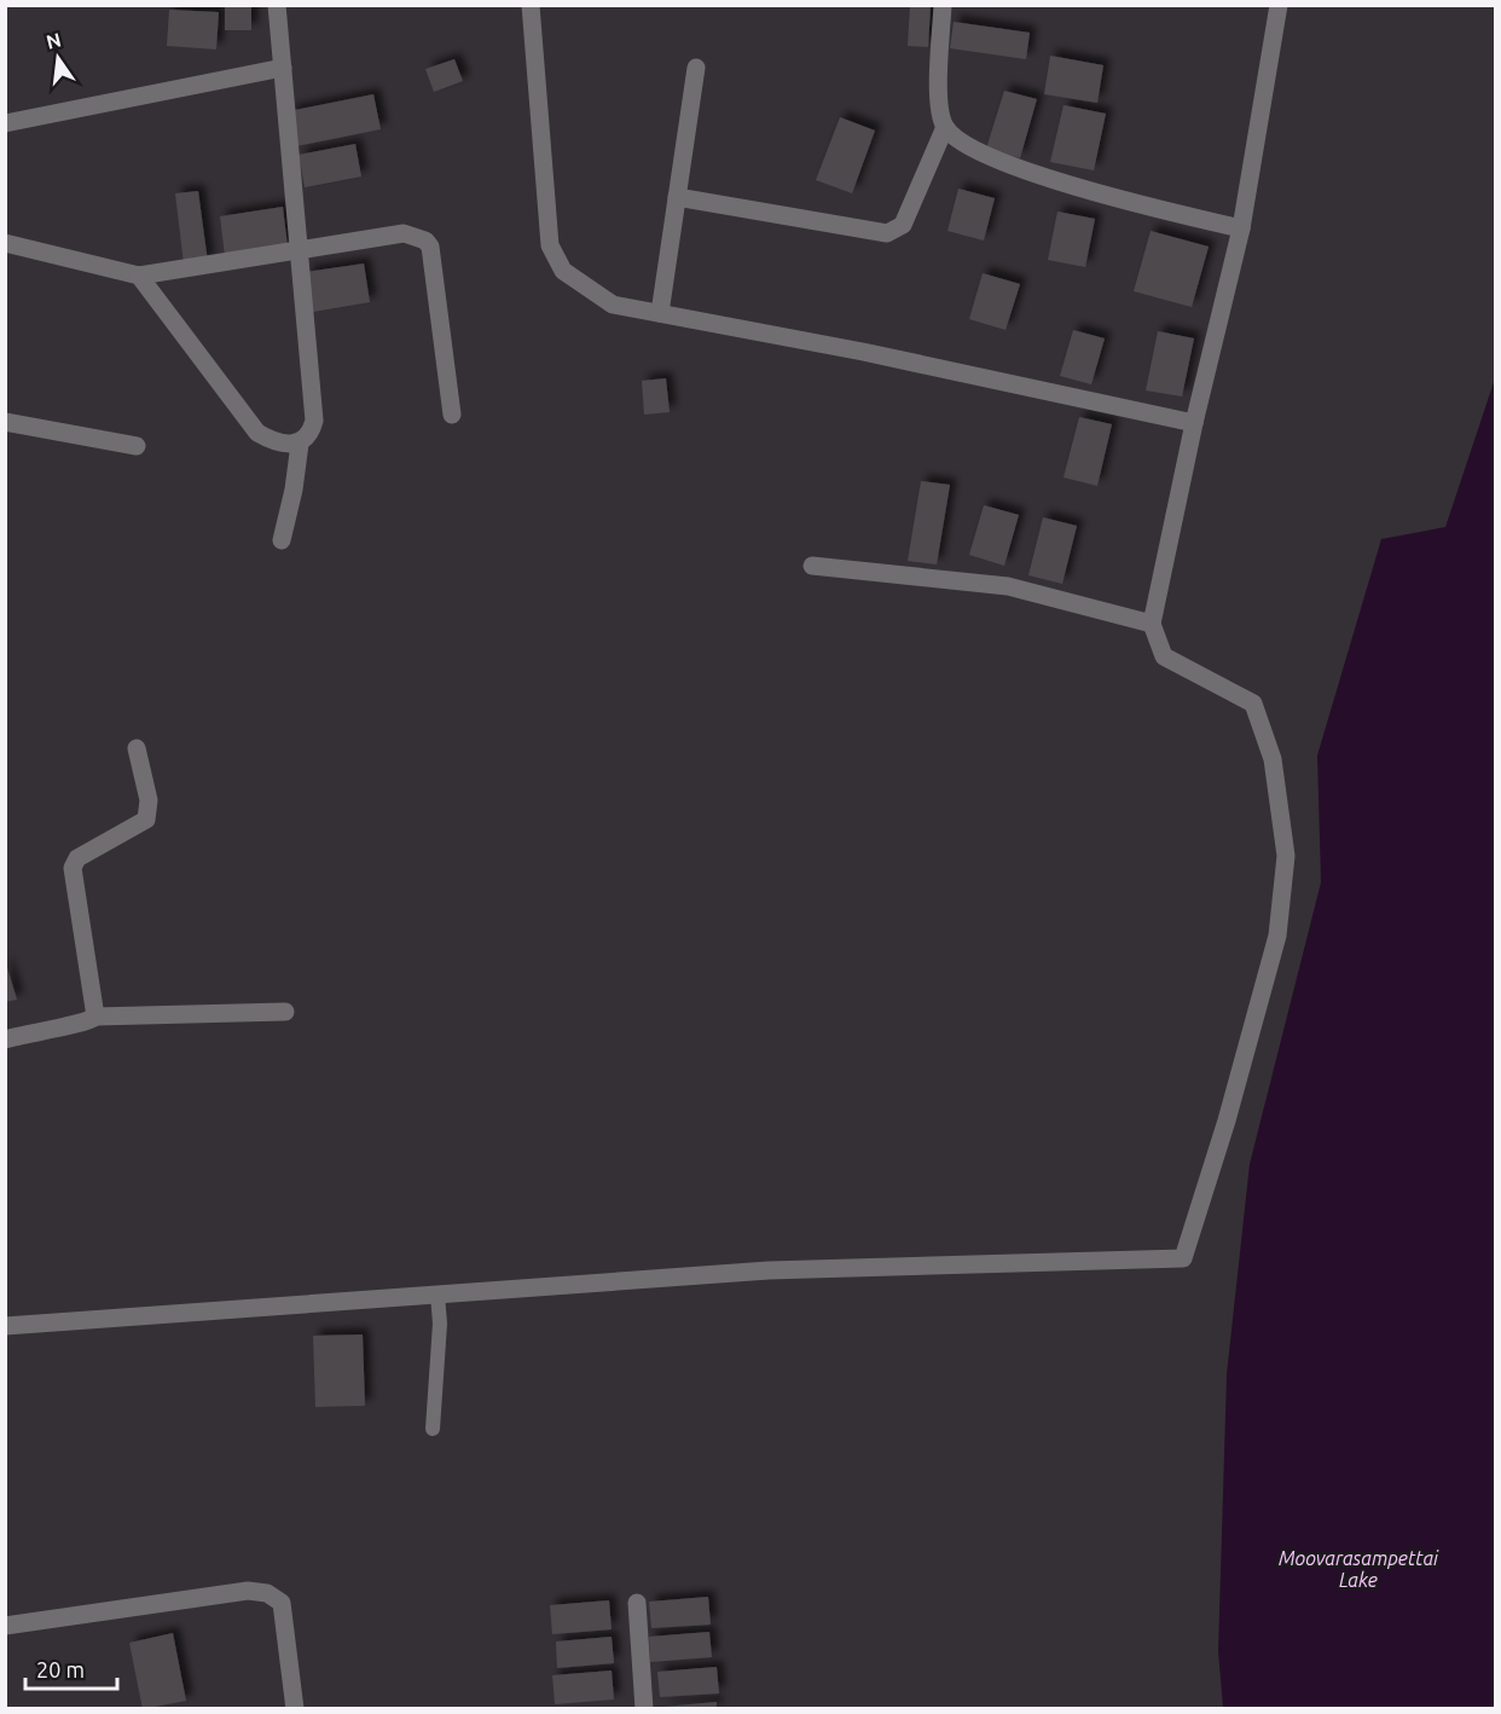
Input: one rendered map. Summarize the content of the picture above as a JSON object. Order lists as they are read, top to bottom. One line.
{"water":["Moovarasampettai Lake"],"scale_bar":"20 m","north":"top"}
